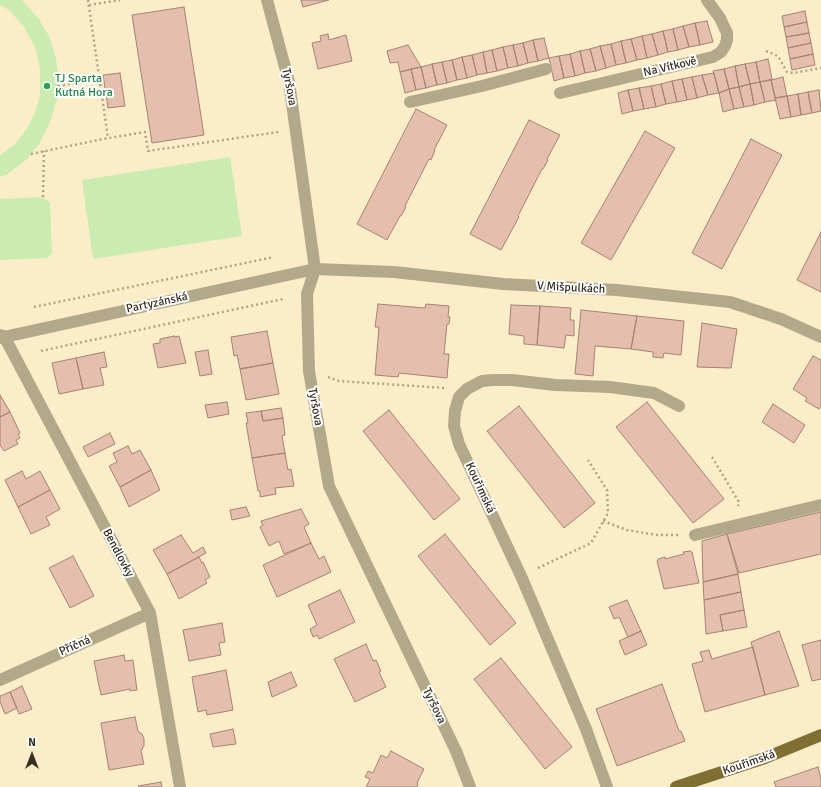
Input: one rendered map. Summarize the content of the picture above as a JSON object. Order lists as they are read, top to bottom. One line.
{"streets":{"main road":["Kouřimská"],"street":["Na Vítkově","Tyršova","V Mišpulkách","Partyzánská","Bendlovky","Příčná"]},"crossings":[["Tyršova","V Mišpulkách"],["Tyršova","Partyzánská"],["V Mišpulkách","Partyzánská"],["Partyzánská","Bendlovky"],["Bendlovky","Příčná"]],"places":["TJ Sparta Kutná Hora"],"north":"top"}
